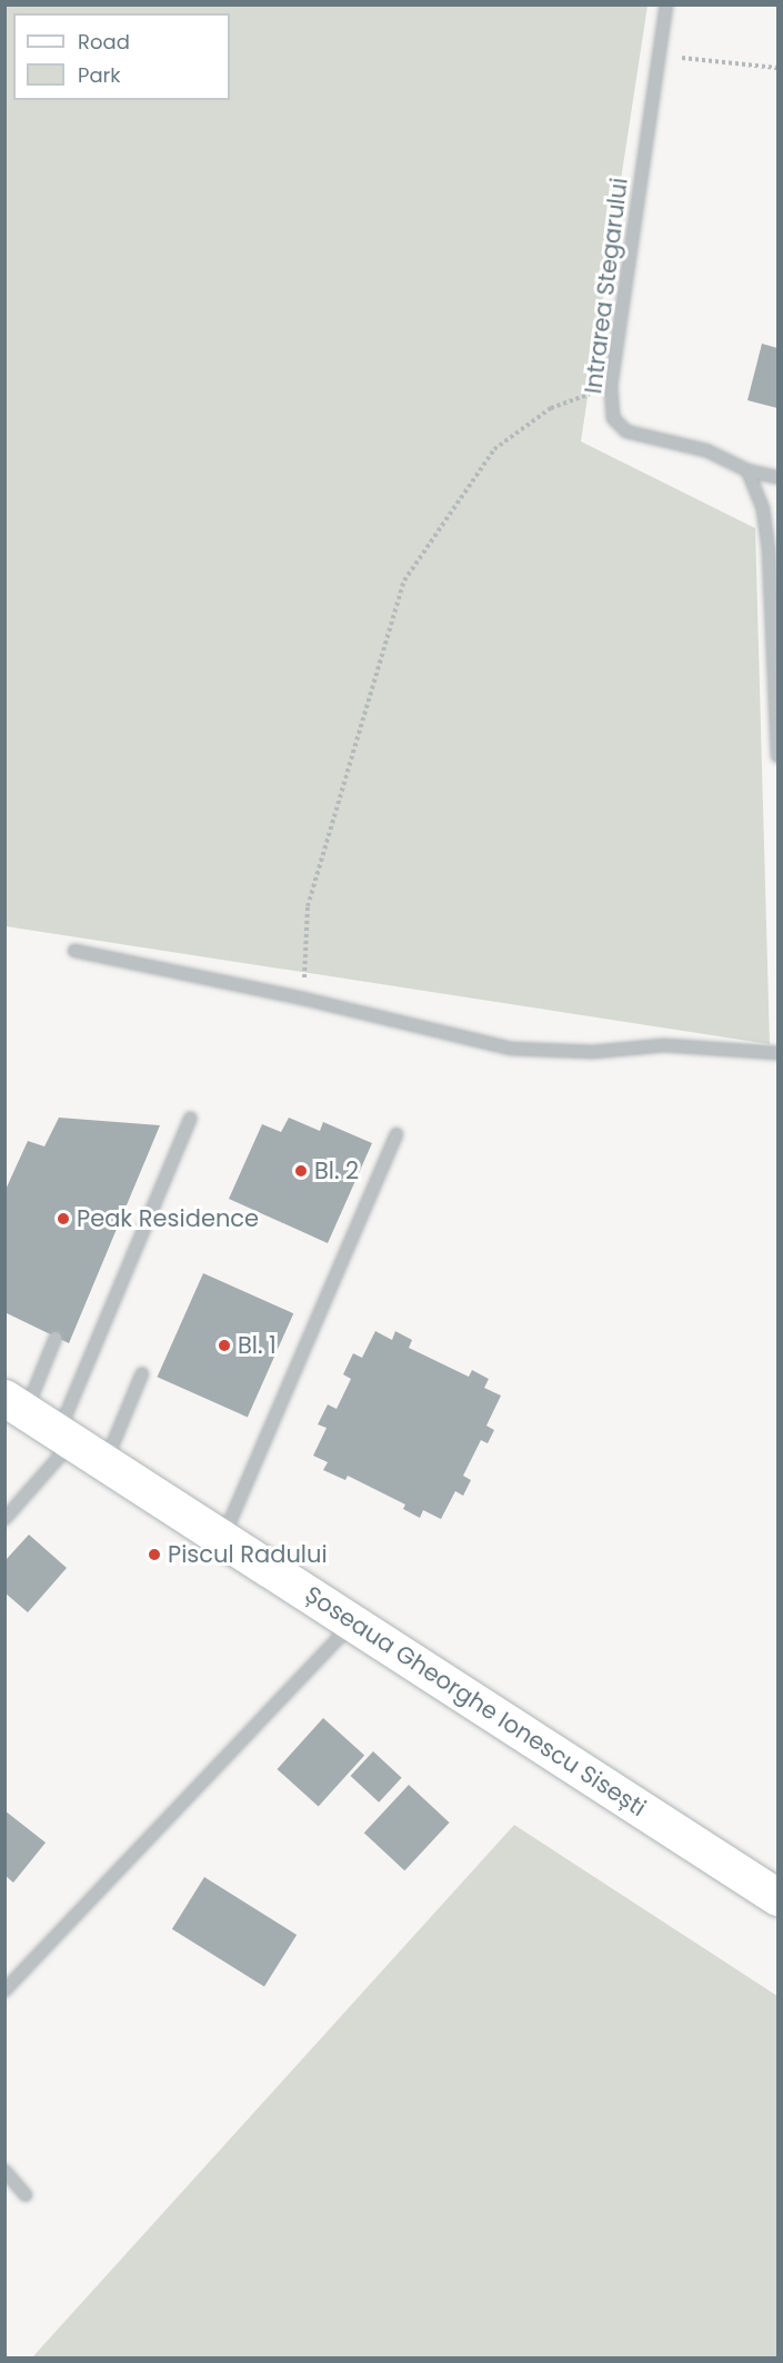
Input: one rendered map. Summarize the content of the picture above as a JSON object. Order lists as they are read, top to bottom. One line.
{"streets":{"main road":["Șoseaua Gheorghe Ionescu Sisești"],"street":["Intrarea Stegarului"]},"places":["Bl. 2","Peak Residence","Bl. 1","Piscul Radului"],"legend":["Road","Park"]}
